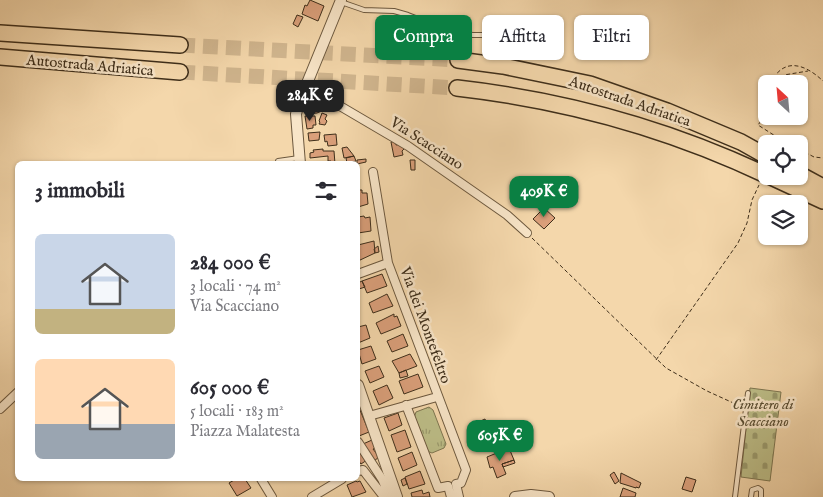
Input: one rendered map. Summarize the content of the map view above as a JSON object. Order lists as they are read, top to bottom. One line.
{"streets":{"highway":["Autostrada Adriatica"],"street":["Via Scacciano","Via dei Montefeltro"]},"parks":["Cimitero di Scacciano"],"north":"top left","page":{"chip":["Compra","Affitta","Filtri"],"price":["284K €","409K €","605K €"],"heading":"3 immobili","list":[{"name":"284 000 €","note":"3 locali · 74 m² · Via Scacciano"},{"name":"605 000 €","note":"5 locali · 183 m² · Piazza Malatesta"}]}}
